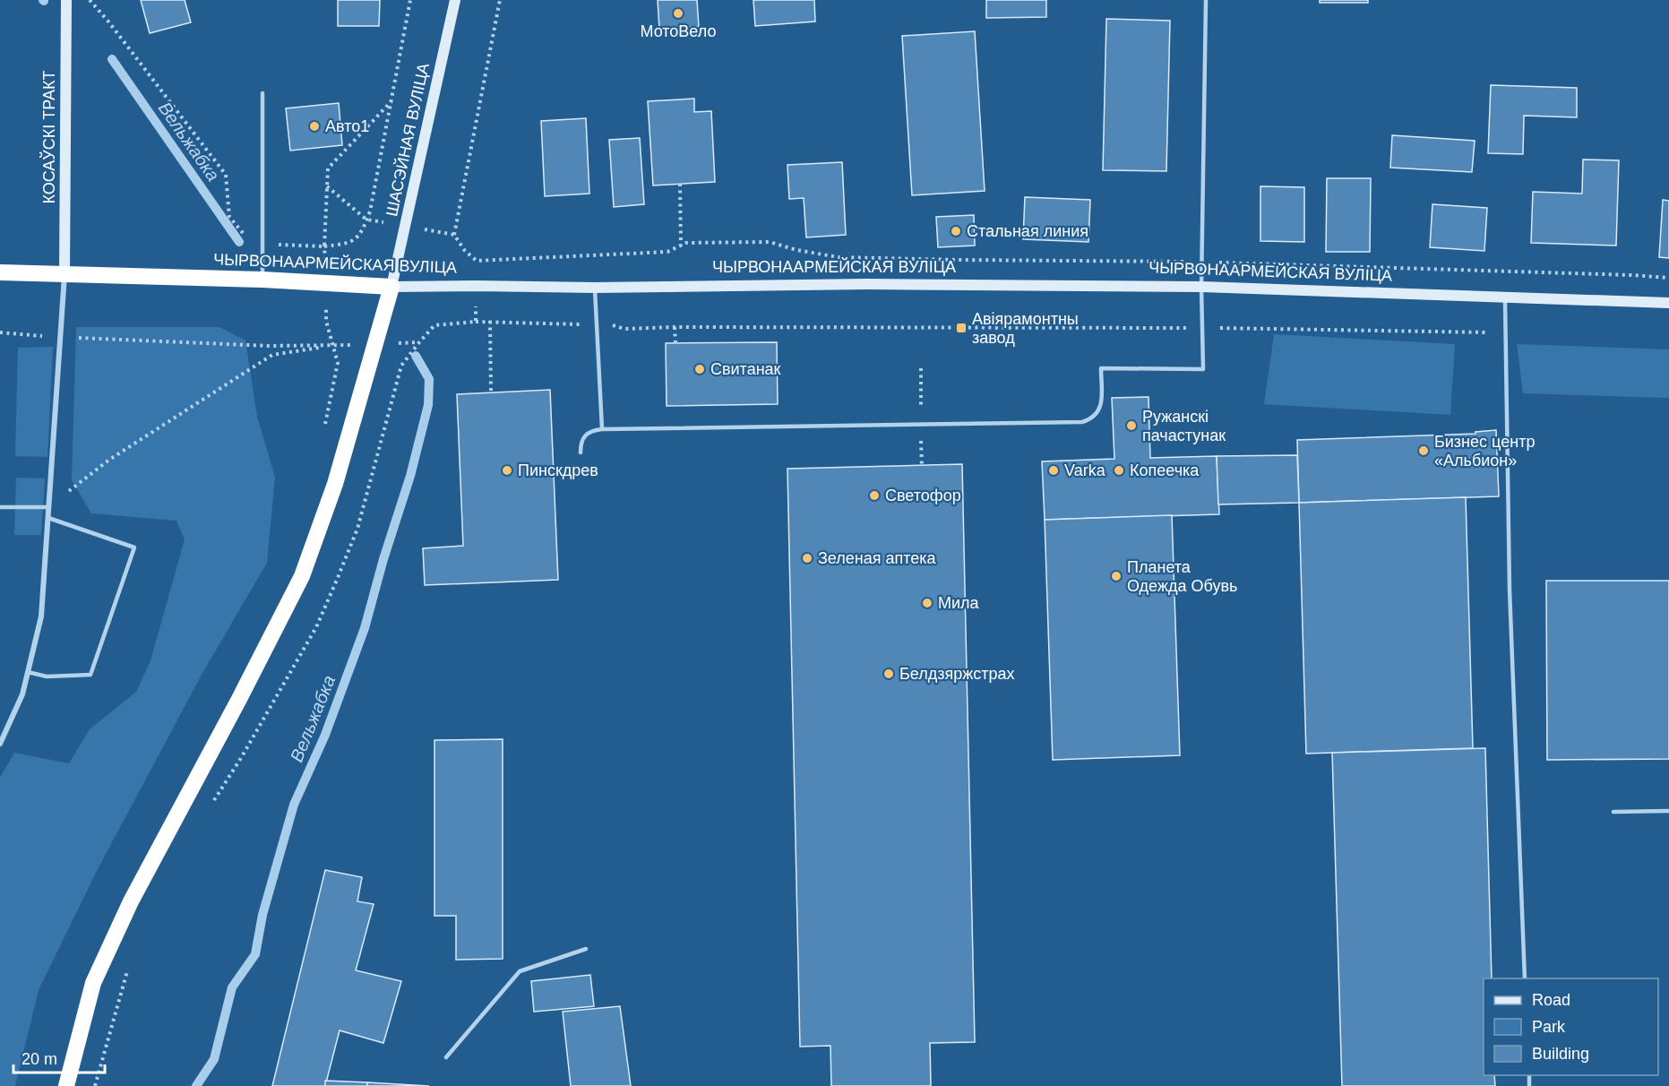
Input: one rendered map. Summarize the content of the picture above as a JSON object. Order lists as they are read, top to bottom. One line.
{"streets":{"highway":["ЧЫРВОНААРМЕЙСКАЯ ВУЛІЦА"],"main road":["КОСАЎСКІ ТРАКТ","ШАСЭЙНАЯ ВУЛІЦА"]},"crossings":[["КОСАЎСКІ ТРАКТ","ЧЫРВОНААРМЕЙСКАЯ ВУЛІЦА"],["ШАСЭЙНАЯ ВУЛІЦА","ЧЫРВОНААРМЕЙСКАЯ ВУЛІЦА"]],"water":["Вельжабка"],"places":{"other":["МотоВело","Авто1","Стальная линия","Свитанак","Ружанскі пачастунак","Бизнес центр «Альбион»","Пинскдрев","Varka","Копеечка","Светофор","Зеленая аптека","Планета Одежда Обувь","Мила","Белдзяржстрах"],"transit":["Авіярамонтны завод"]},"legend":["Road","Park","Building"],"scale_bar":"20 m"}
